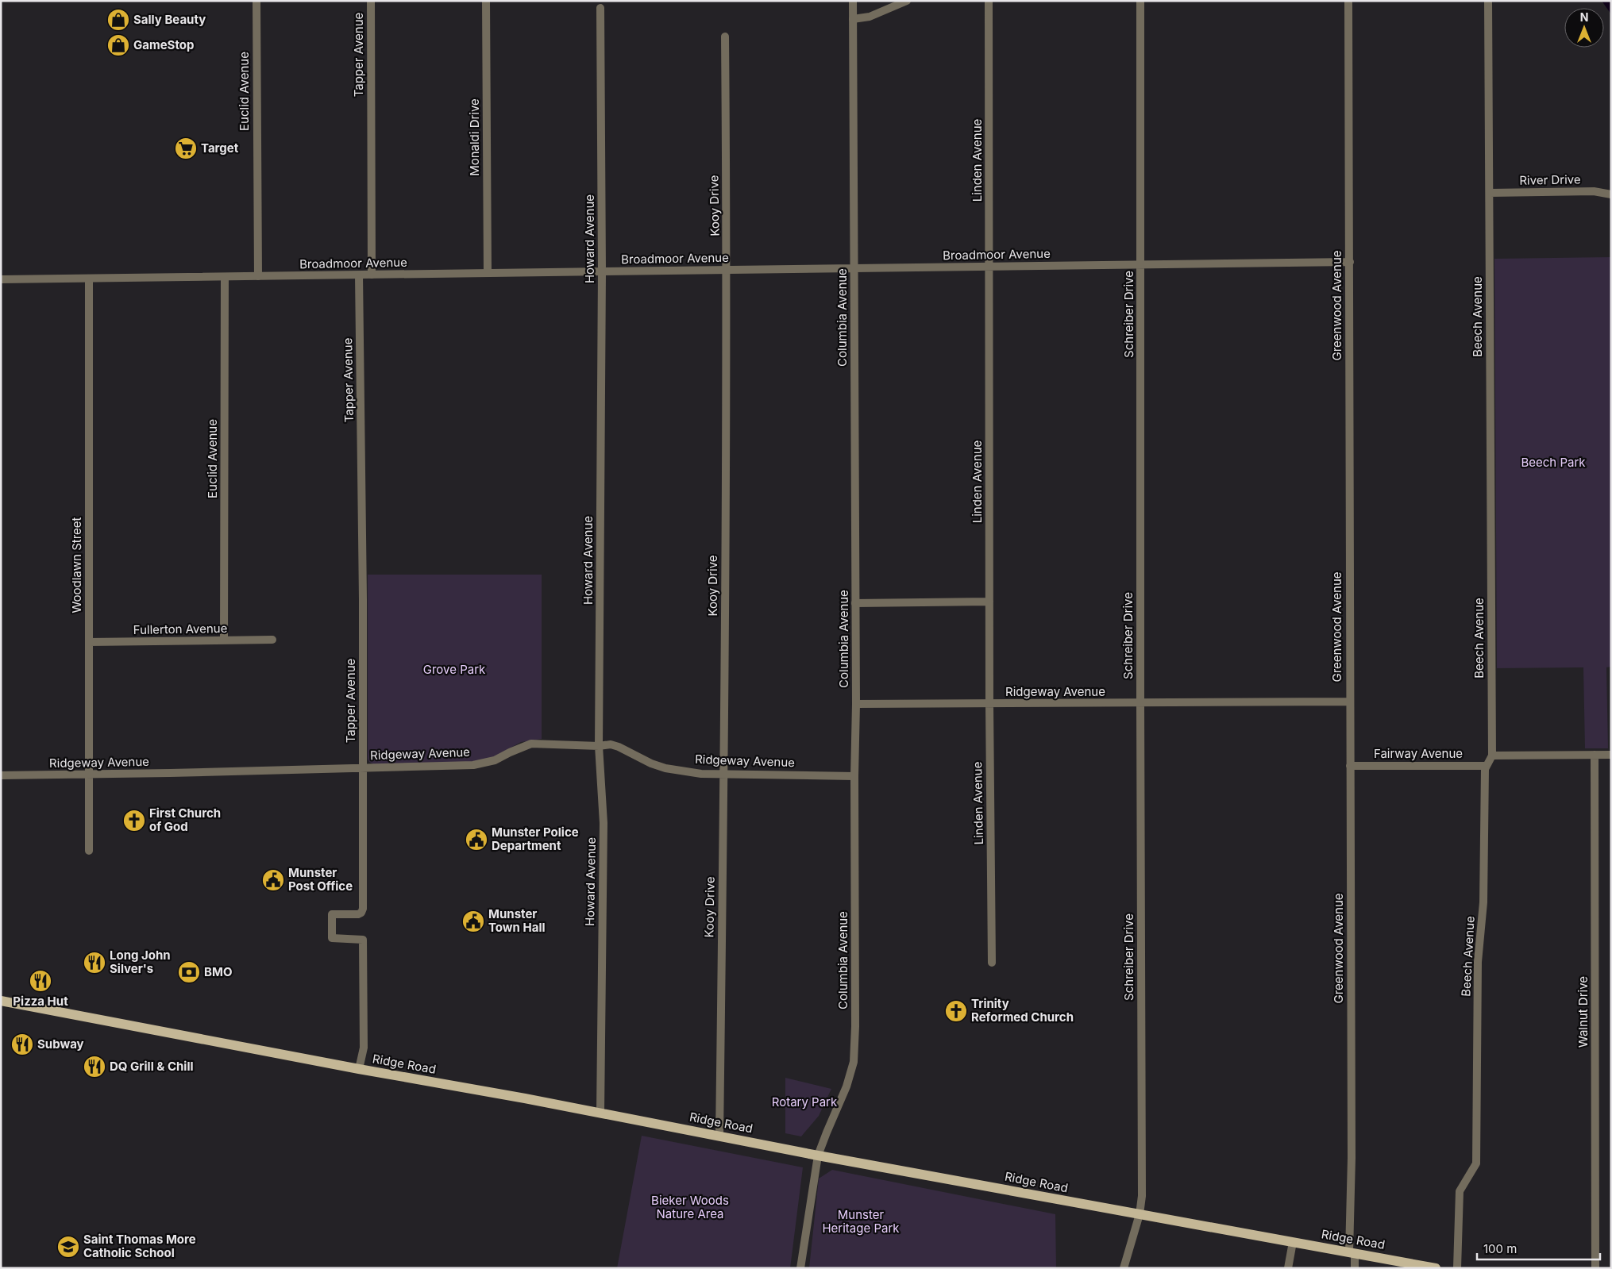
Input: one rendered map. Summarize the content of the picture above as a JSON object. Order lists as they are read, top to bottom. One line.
{"streets":{"main road":["Ridge Road"],"street":["Tapper Avenue","Euclid Avenue","Monaldi Drive","Linden Avenue","River Drive","Kooy Drive","Howard Avenue","Broadmoor Avenue","Greenwood Avenue","Schreiber Drive","Beech Avenue","Columbia Avenue","Woodlawn Street","Fullerton Avenue","Ridgeway Avenue","Fairway Avenue","Walnut Drive"]},"crossings":[["Tapper Avenue","Broadmoor Avenue"],["Tapper Avenue","Ridgeway Avenue"],["Tapper Avenue","Ridge Road"],["Euclid Avenue","Broadmoor Avenue"],["Euclid Avenue","Fullerton Avenue"],["Monaldi Drive","Broadmoor Avenue"],["Linden Avenue","Broadmoor Avenue"],["Linden Avenue","Ridgeway Avenue"],["River Drive","Beech Avenue"],["Kooy Drive","Broadmoor Avenue"],["Kooy Drive","Ridgeway Avenue"],["Kooy Drive","Ridge Road"],["Howard Avenue","Broadmoor Avenue"],["Howard Avenue","Ridgeway Avenue"],["Howard Avenue","Ridge Road"],["Broadmoor Avenue","Greenwood Avenue"],["Broadmoor Avenue","Schreiber Drive"],["Broadmoor Avenue","Columbia Avenue"],["Broadmoor Avenue","Woodlawn Street"],["Greenwood Avenue","Ridgeway Avenue"],["Greenwood Avenue","Fairway Avenue"],["Greenwood Avenue","Ridge Road"],["Schreiber Drive","Ridgeway Avenue"],["Schreiber Drive","Ridge Road"],["Beech Avenue","Fairway Avenue"],["Columbia Avenue","Ridgeway Avenue"],["Columbia Avenue","Ridge Road"],["Woodlawn Street","Fullerton Avenue"],["Woodlawn Street","Ridgeway Avenue"]],"parks":["Beech Park","Grove Park","Rotary Park","Bieker Woods Nature Area","Munster Heritage Park"],"places":{"shop":["Sally Beauty","GameStop"],"supermarket":["Target"],"church":["First Church of God","Trinity Reformed Church"],"public building":["Munster Police Department","Munster Post Office","Munster Town Hall"],"restaurant":["Long John Silver's","Pizza Hut","Subway","DQ Grill & Chill"],"bank":["BMO"],"school or university":["Saint Thomas More Catholic School"]},"scale_bar":"100 m","north":"top"}
